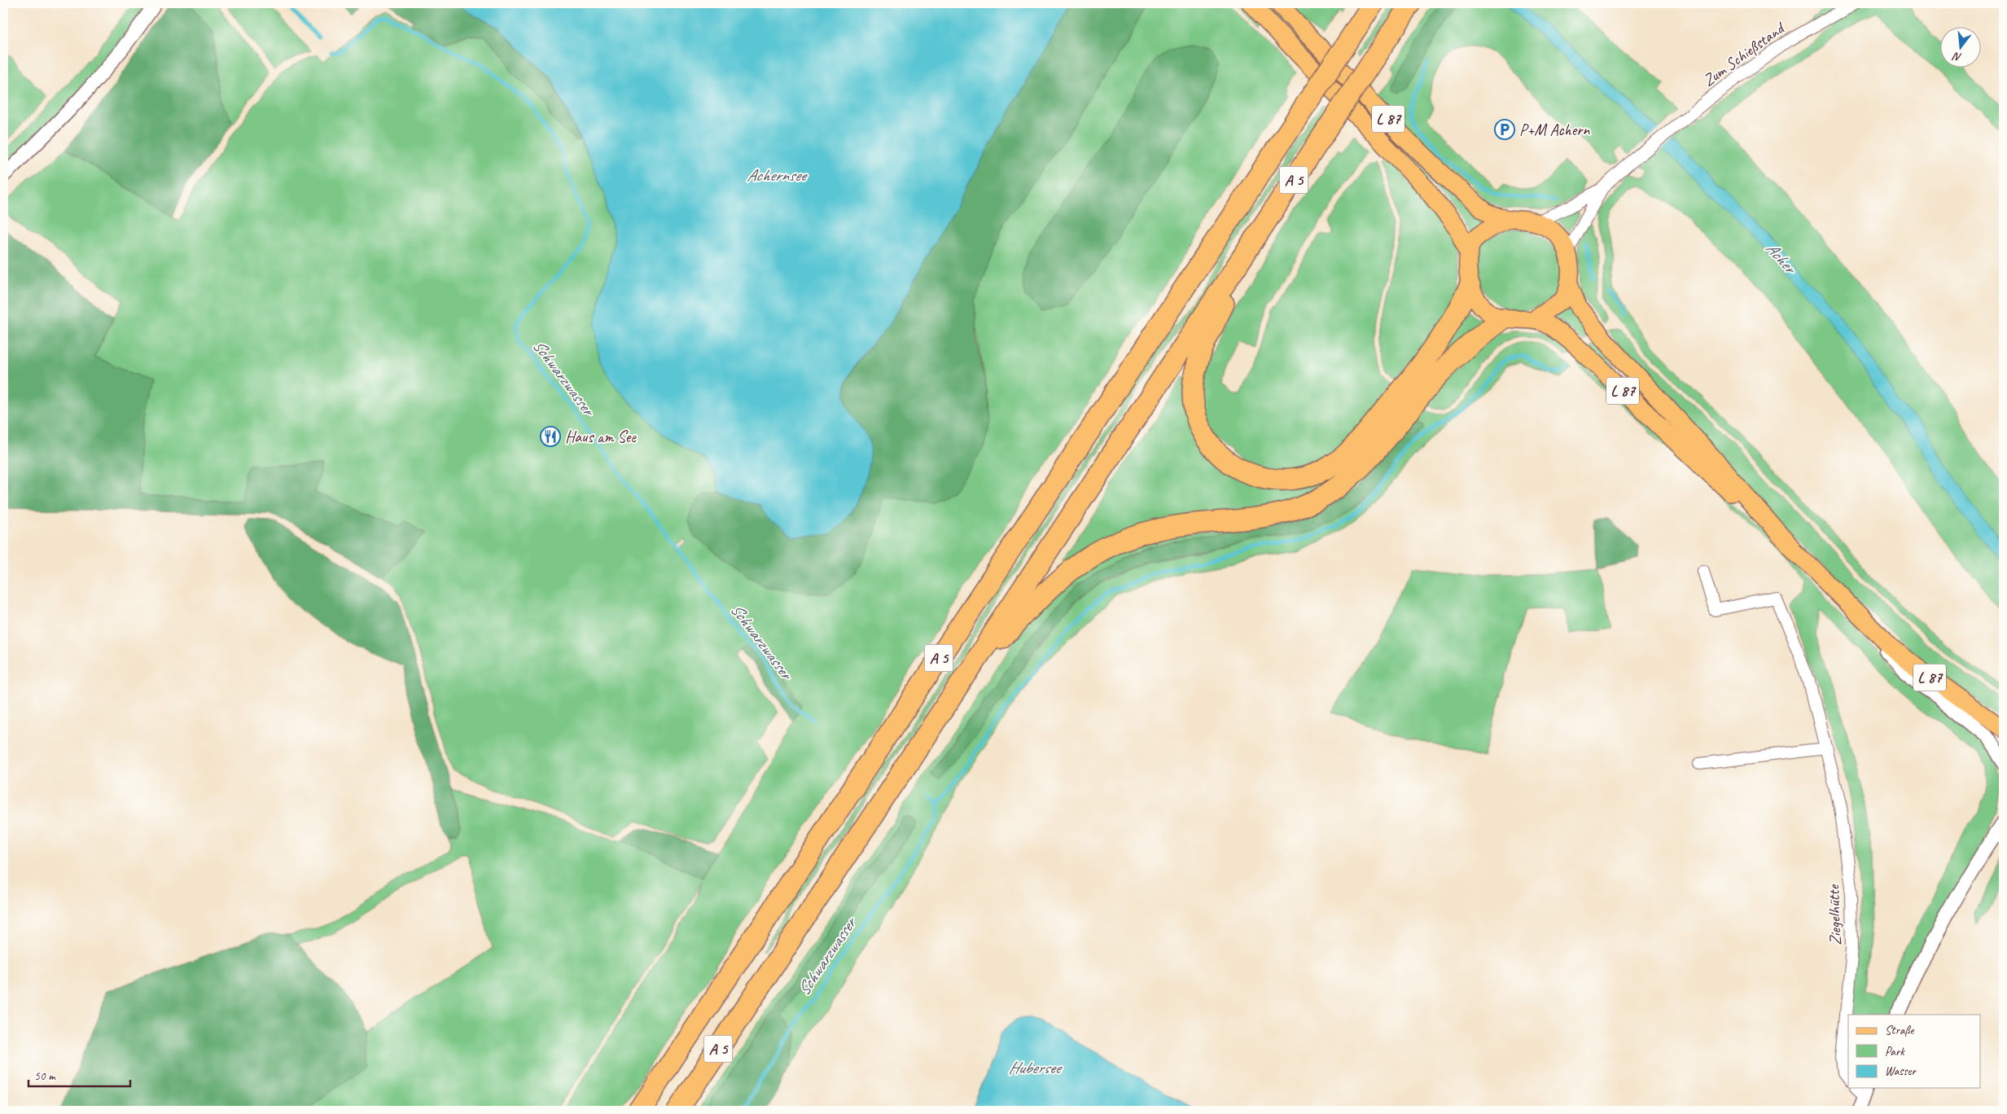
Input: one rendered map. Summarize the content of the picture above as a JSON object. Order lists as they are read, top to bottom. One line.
{"streets":{"highway":["A 5"],"main road":["L 87"],"street":["Zum Schießstand","Ziegelhütte"]},"water":["Achernsee","Acher","Schwarzwasser","Hubersee"],"places":{"parking":["P+M Achern"],"restaurant":["Haus am See"]},"legend":["Straße","Park","Wasser"],"scale_bar":"50 m","north":"bottom"}
